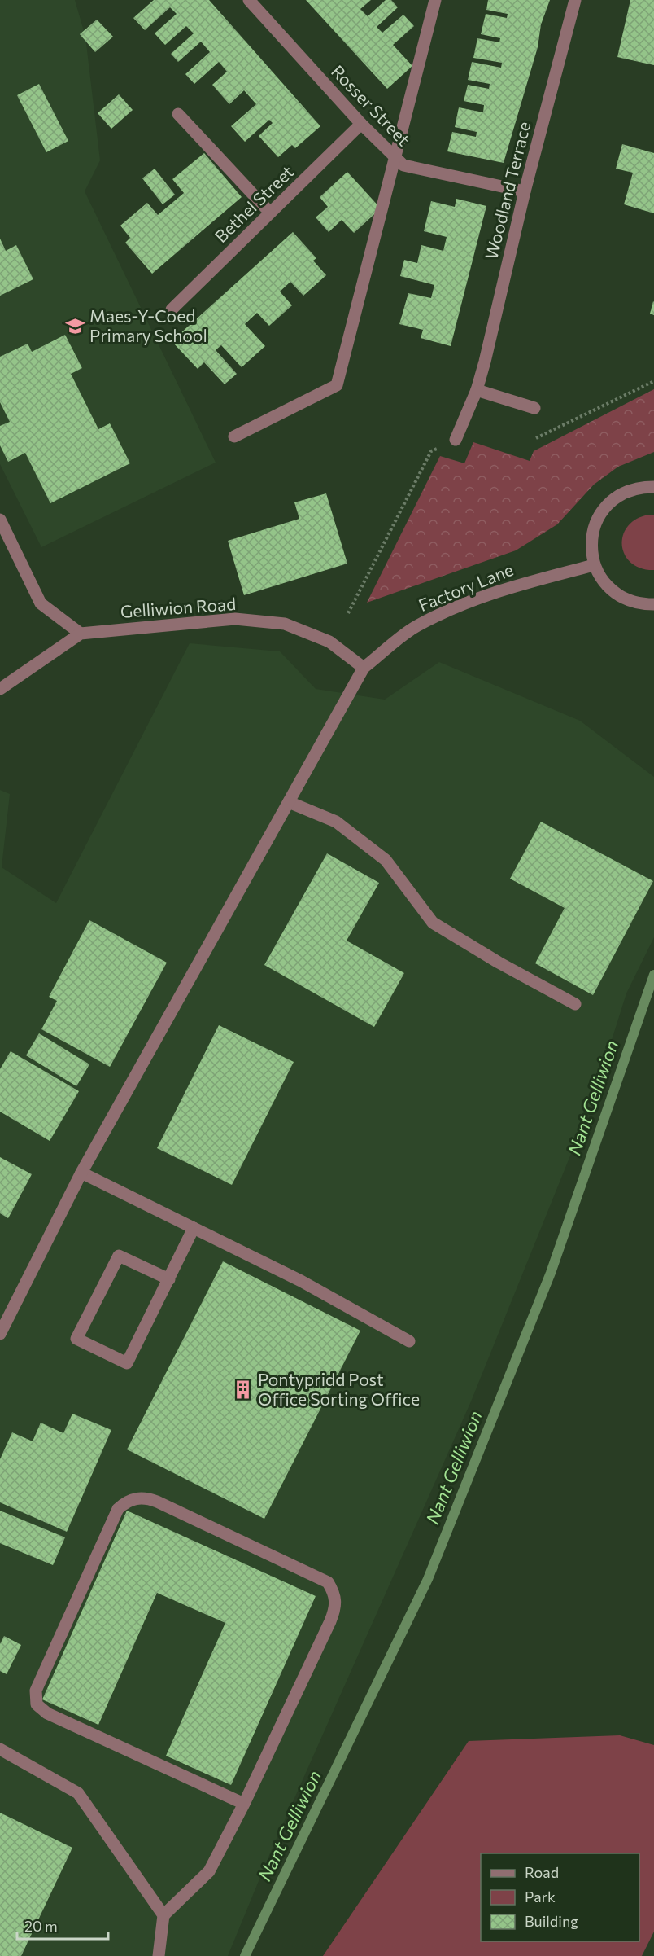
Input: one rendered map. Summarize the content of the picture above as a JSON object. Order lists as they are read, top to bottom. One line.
{"streets":{"street":["Rosser Street","Woodland Terrace","Bethel Street","Factory Lane","Gelliwion Road"]},"crossings":[["Rosser Street","Woodland Terrace"],["Rosser Street","Bethel Street"],["Factory Lane","Gelliwion Road"]],"water":["Nant Gelliwion"],"places":{"school or university":["Maes-Y-Coed Primary School"],"building":["Pontypridd Post Office Sorting Office"]},"legend":["Road","Park","Building"],"scale_bar":"20 m"}
